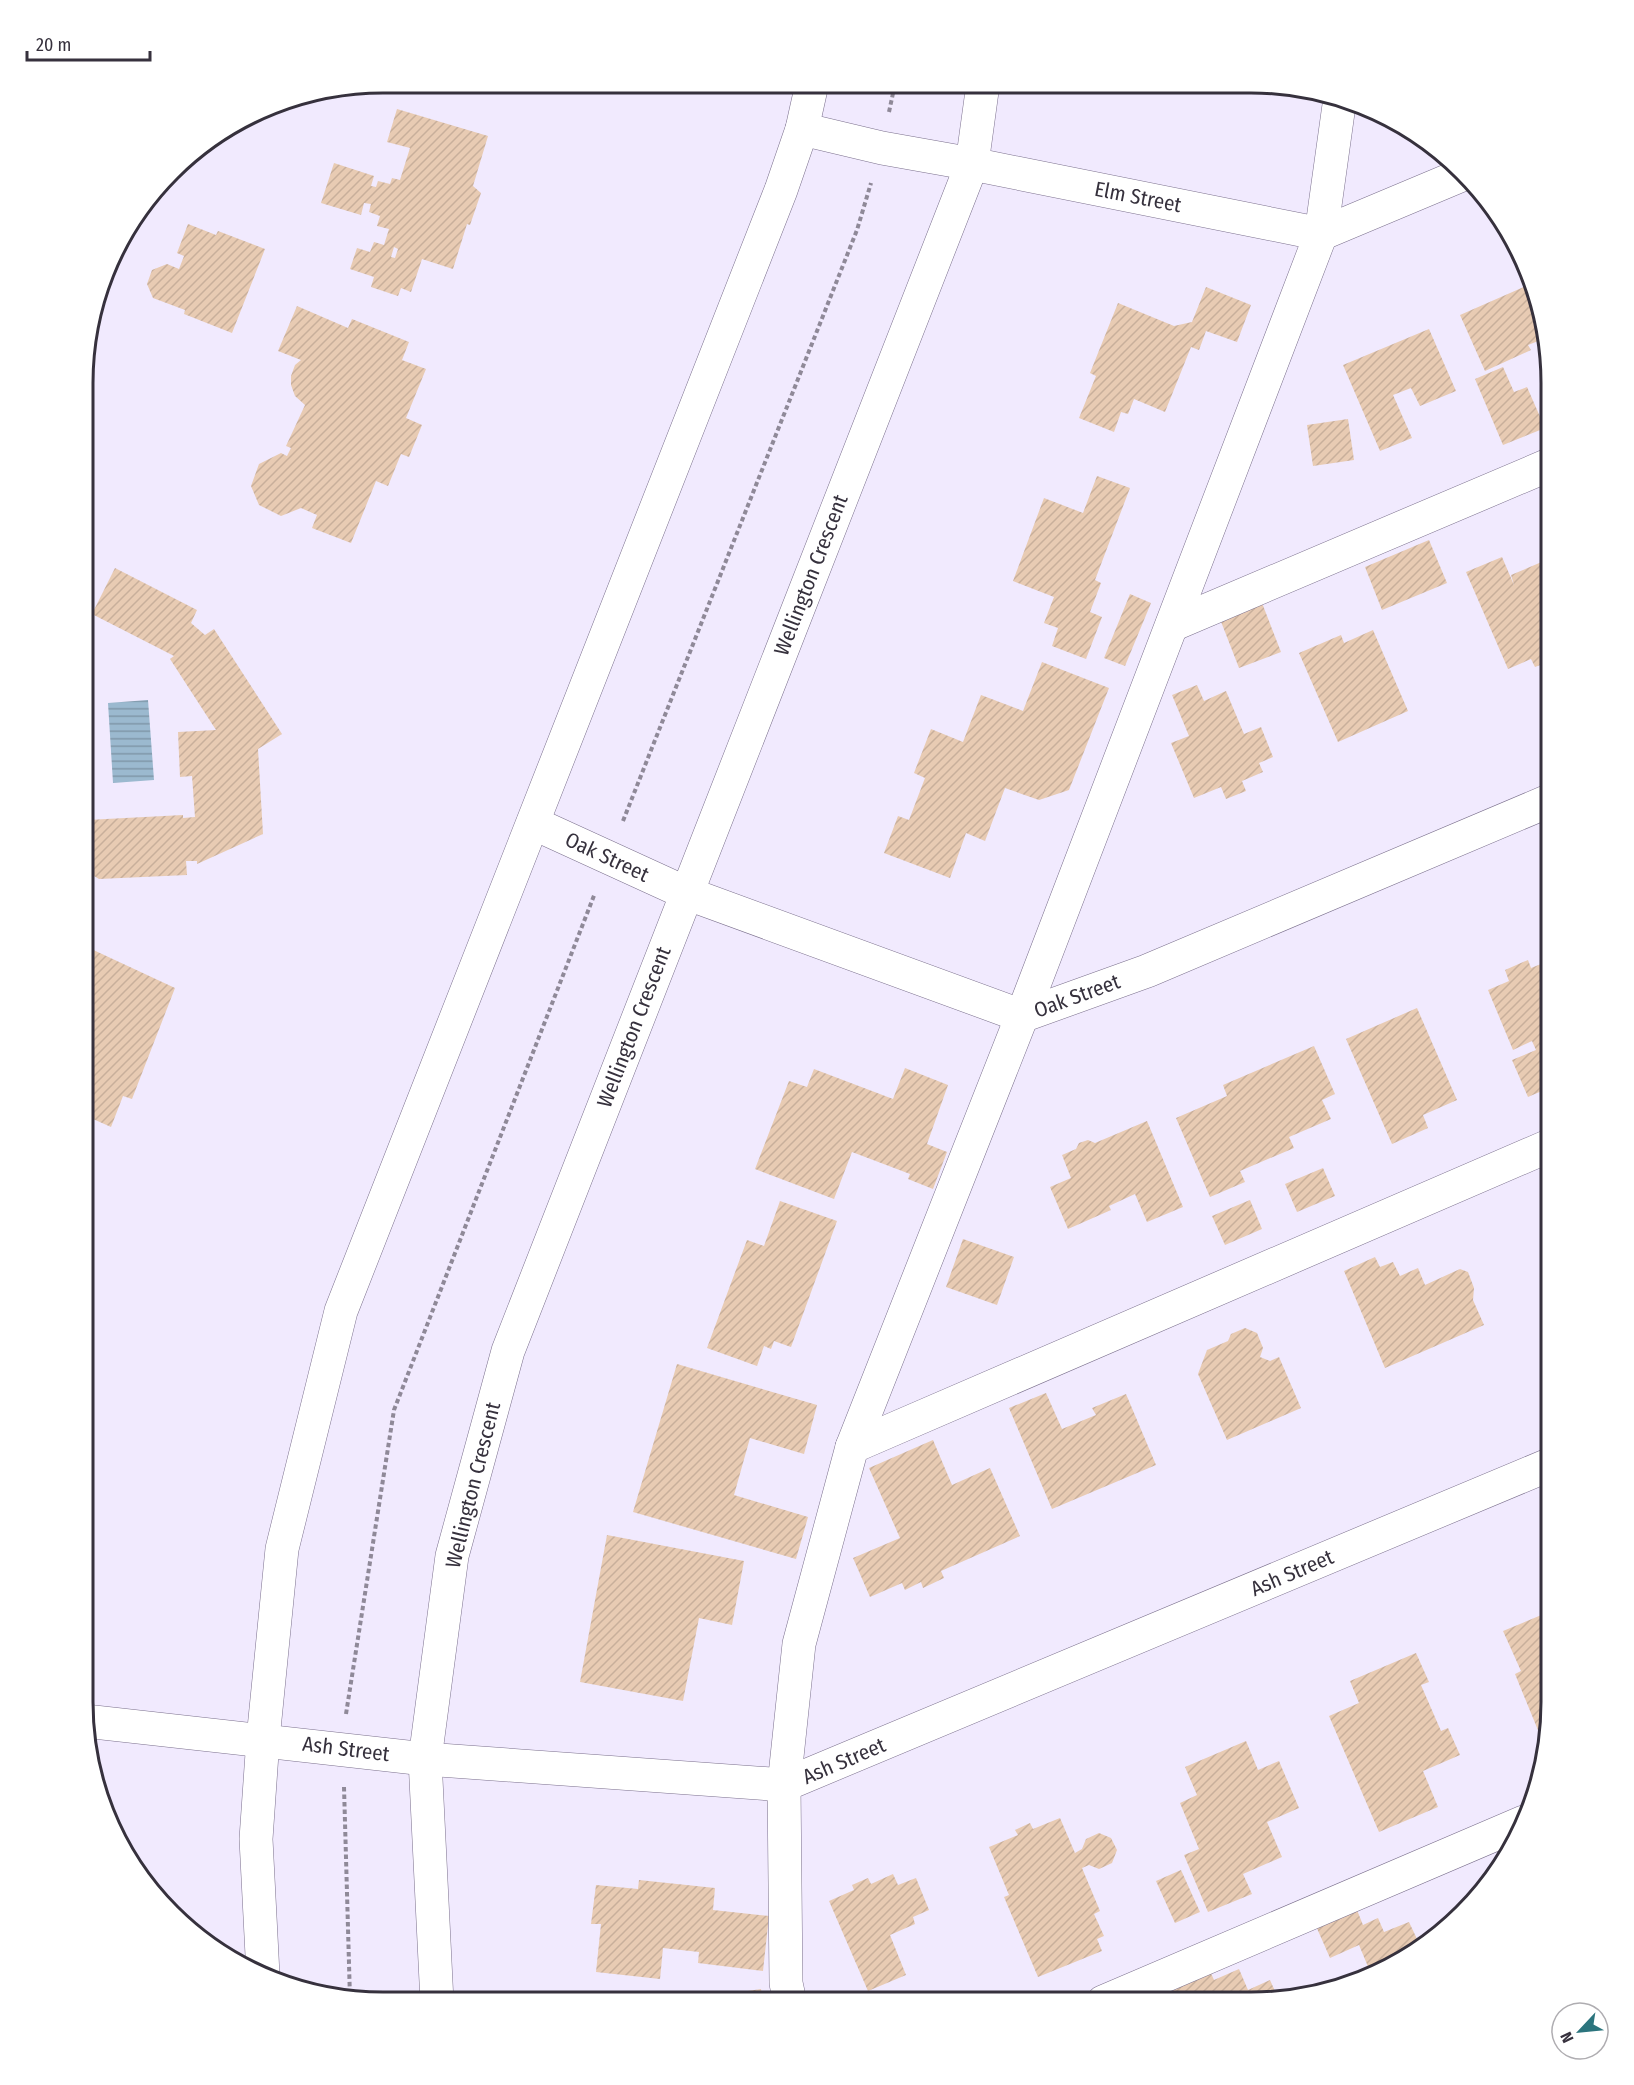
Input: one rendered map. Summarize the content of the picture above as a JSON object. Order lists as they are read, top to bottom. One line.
{"streets":{"street":["Elm Street","Wellington Crescent","Oak Street","Ash Street"]},"crossings":[["Elm Street","Wellington Crescent"],["Wellington Crescent","Oak Street"],["Wellington Crescent","Ash Street"]],"scale_bar":"20 m","north":"bottom left"}
